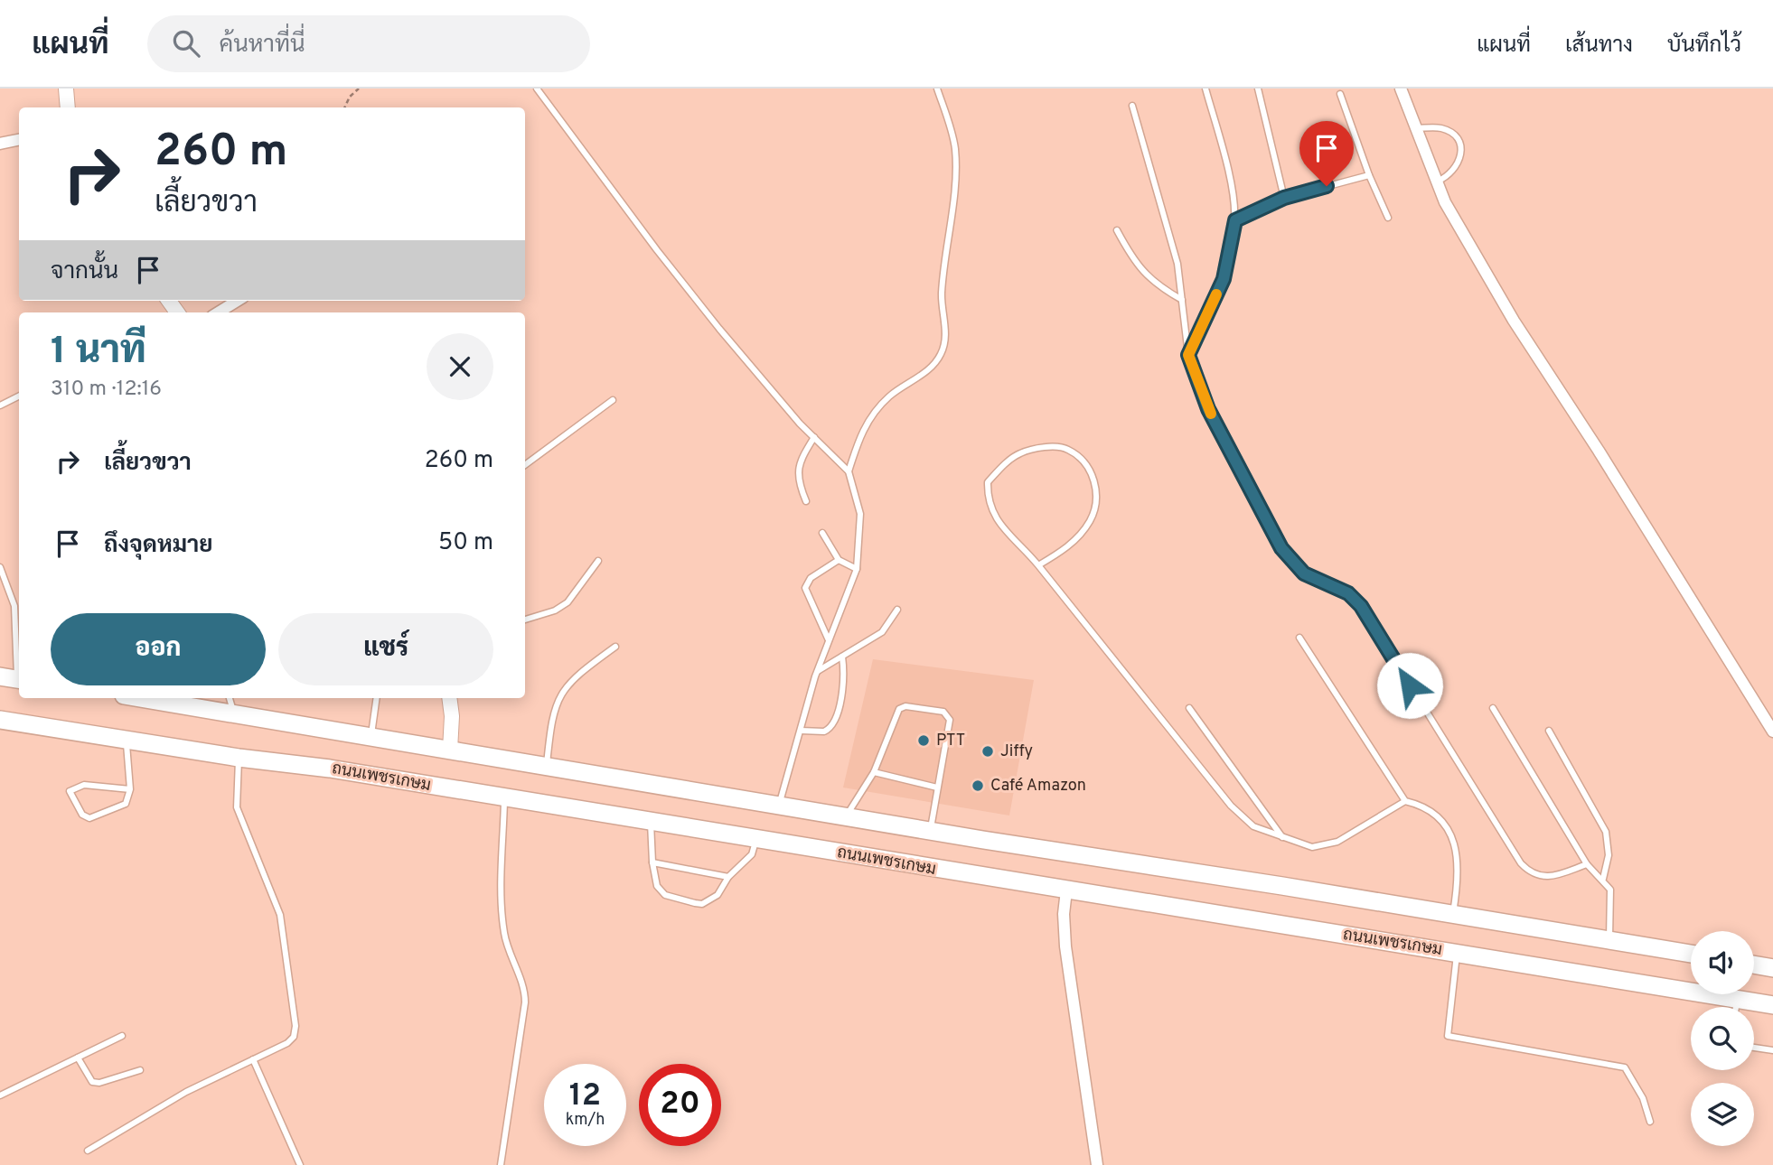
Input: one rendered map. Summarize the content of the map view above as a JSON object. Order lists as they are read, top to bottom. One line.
{"streets":{"main road":["ถนนเพชรเกษม"]},"places":["PTT","Jiffy","Café Amazon"],"page":{"header":"แผนที่","search":"ค้นหาที่นี่","nav":["แผนที่","เส้นทาง","บันทึกไว้"],"turn":["260 m","เลี้ยวขวา"],"then":"จากนั้น","heading":["1 นาที","310 m · 12:16"],"list":[{"name":"เลี้ยวขวา","value":"260 m"},{"name":"ถึงจุดหมาย","value":"50 m"}],"buttons":["ออก","แชร์"],"speed":"12 km/h","limit":"20"}}
